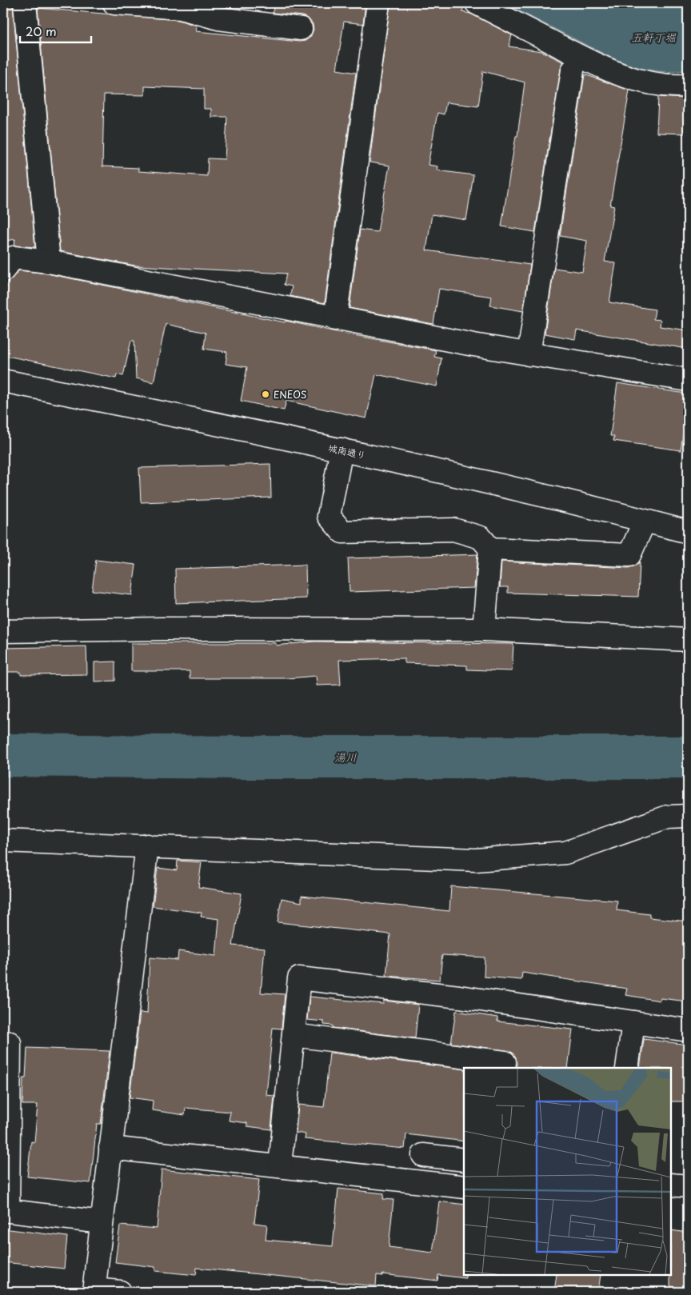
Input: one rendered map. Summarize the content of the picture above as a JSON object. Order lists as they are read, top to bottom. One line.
{"streets":{"street":["城南通り"]},"water":["五軒丁堀","湯川"],"places":["ENEOS"],"scale_bar":"20 m"}
